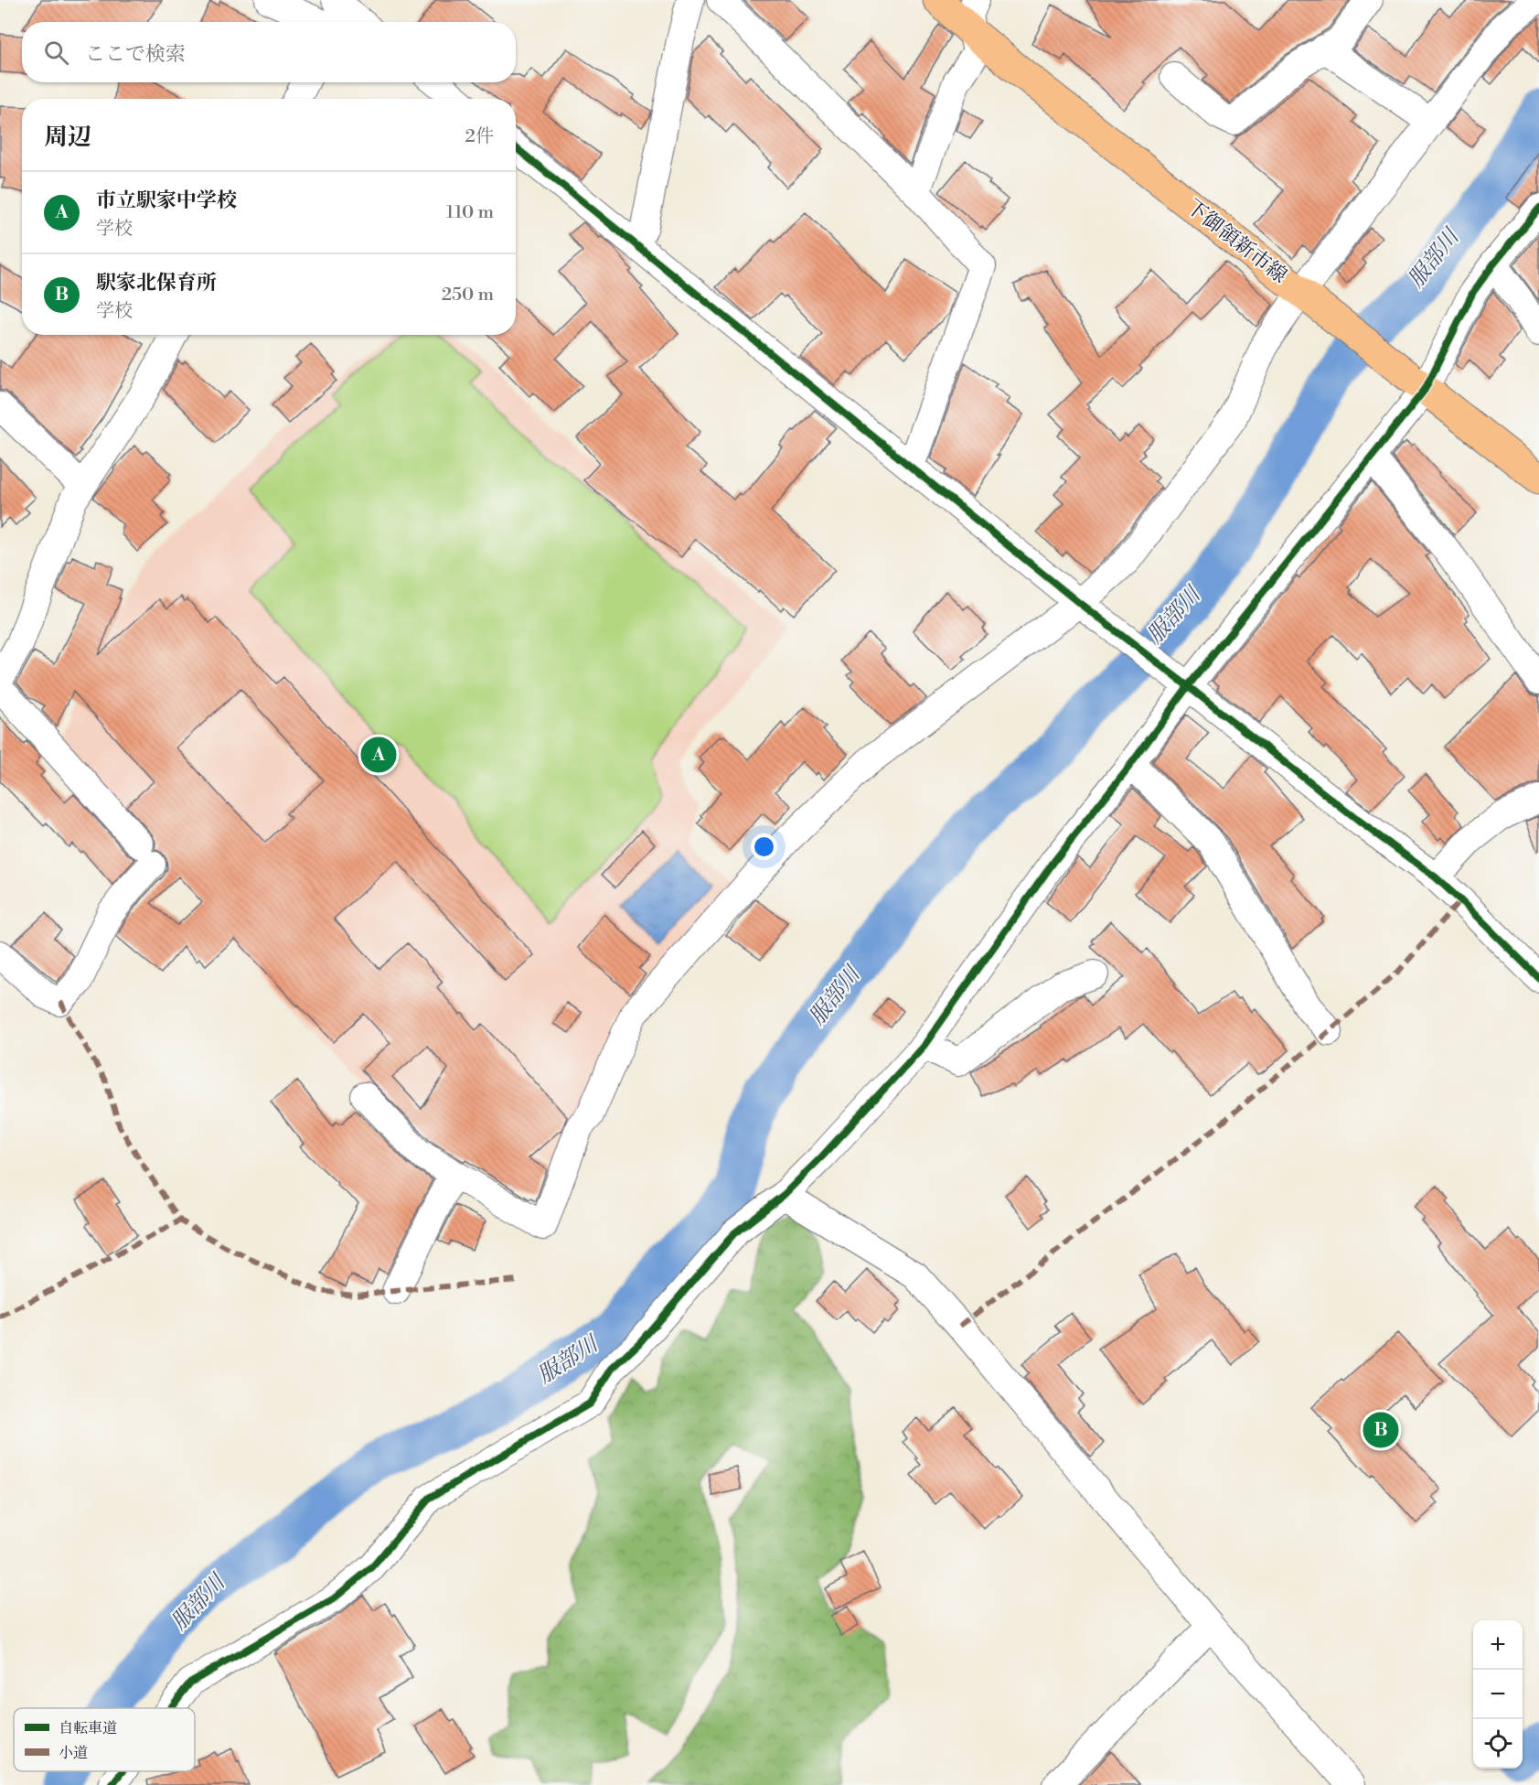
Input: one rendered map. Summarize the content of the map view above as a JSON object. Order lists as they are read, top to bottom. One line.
{"streets":{"main road":["下御領新市線"]},"water":["服部川"],"legend":["自転車道","小道"],"page":{"search":"ここで検索","heading":["周辺","2件"],"list":[{"mark":"A","name":"市立駅家中学校","note":"学校","value":"110 m"},{"mark":"B","name":"駅家北保育所","note":"学校","value":"250 m"}],"pins":["A","B"],"map_buttons":["+","−"]}}
